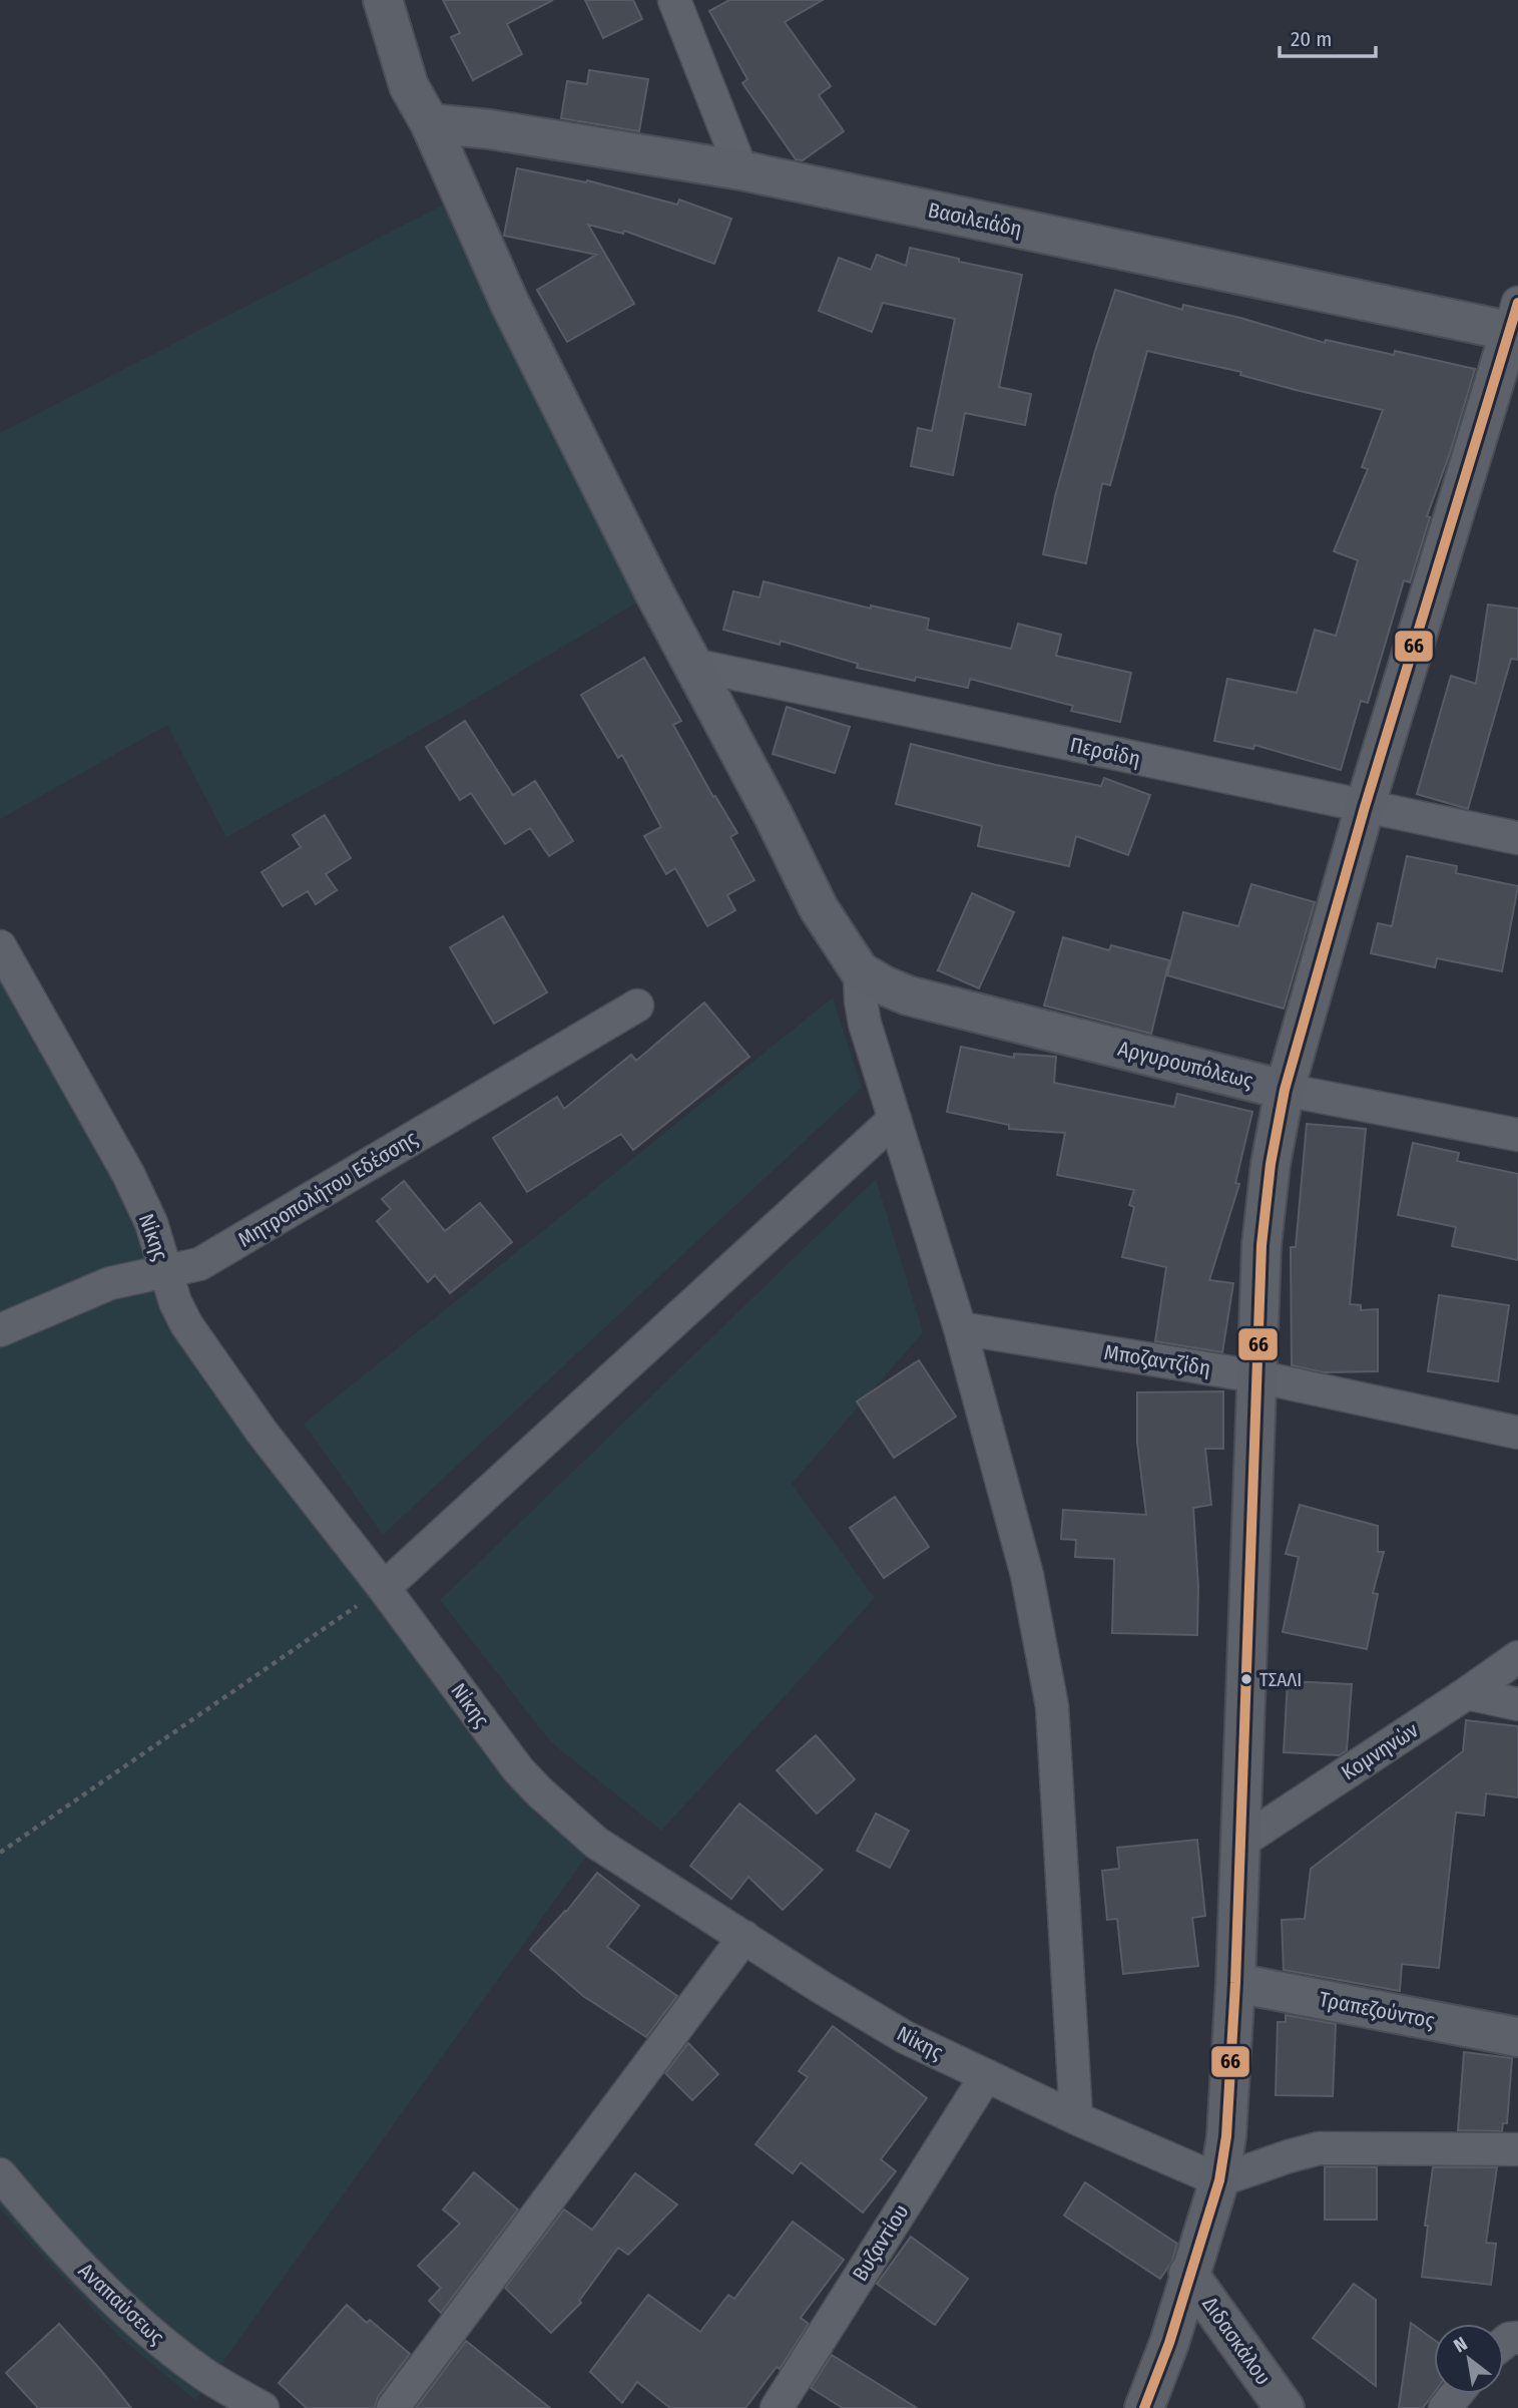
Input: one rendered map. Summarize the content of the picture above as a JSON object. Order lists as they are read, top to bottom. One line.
{"streets":{"street":["Βασιλειάδη","Περσίδη","Αργυρουπόλεως","Μητροπολήτου Εδέσσης","Νίκης","Μποζαντζίδη","Κομνηνών","Τραπεζούντος","Βυζαντίου","Αναπαύσεως","Διδασκάλου"]},"crossings":[["Μητροπολήτου Εδέσσης","Νίκης"],["Νίκης","Βυζαντίου"]],"places":["ΤΣΑΛΙ"],"lines":["transit line 66"],"scale_bar":"20 m","north":"top left"}
